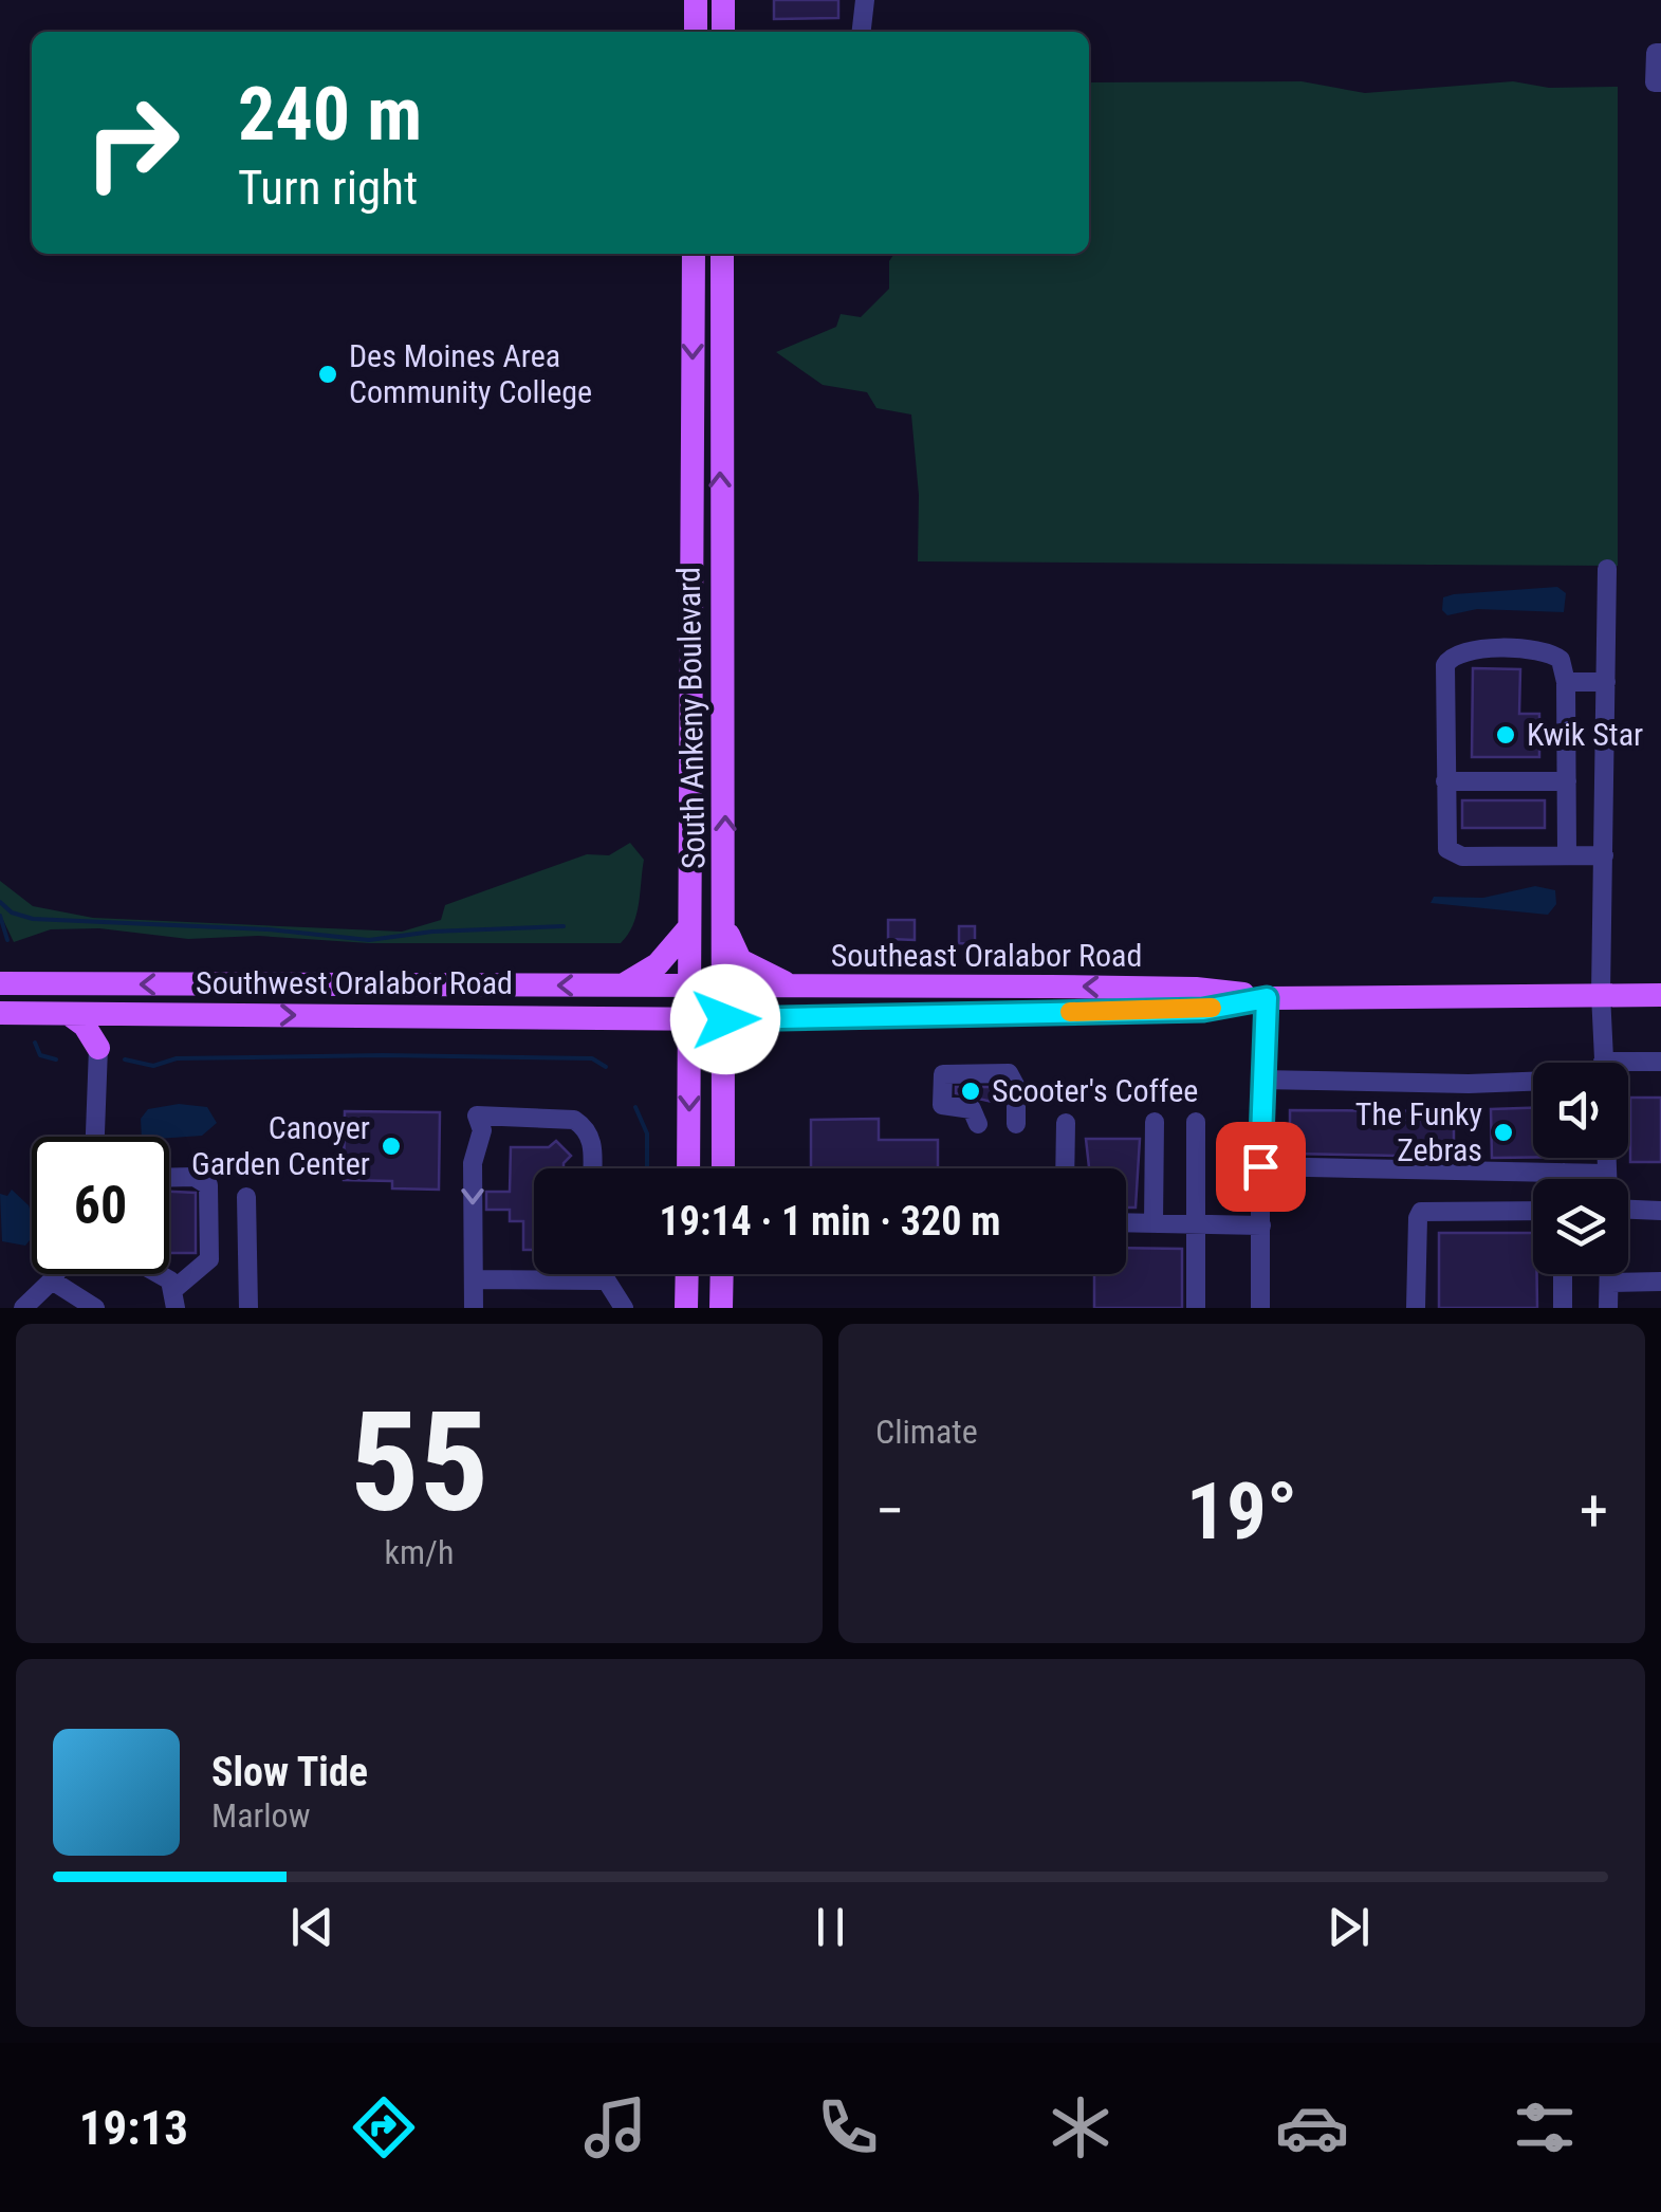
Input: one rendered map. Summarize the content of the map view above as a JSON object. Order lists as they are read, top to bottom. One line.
{"streets":{"main road":["South Ankeny Boulevard","Southeast Oralabor Road","Southwest Oralabor Road"]},"crossings":[["South Ankeny Boulevard","Southeast Oralabor Road"],["South Ankeny Boulevard","Southwest Oralabor Road"],["Southeast Oralabor Road","Southwest Oralabor Road"]],"places":["Des Moines Area Community College","Kwik Star","Scooter's Coffee","The Funky Zebras","Canoyer Garden Center"],"page":{"turn":["240 m","Turn right"],"limit":"60","trip":"19:14 · 1 min · 320 m","tile":[["55","km/h"],"Climate"],"heat":["−","19°","+"],"song":["Slow Tide","Marlow"],"tabs":"19:13"}}
